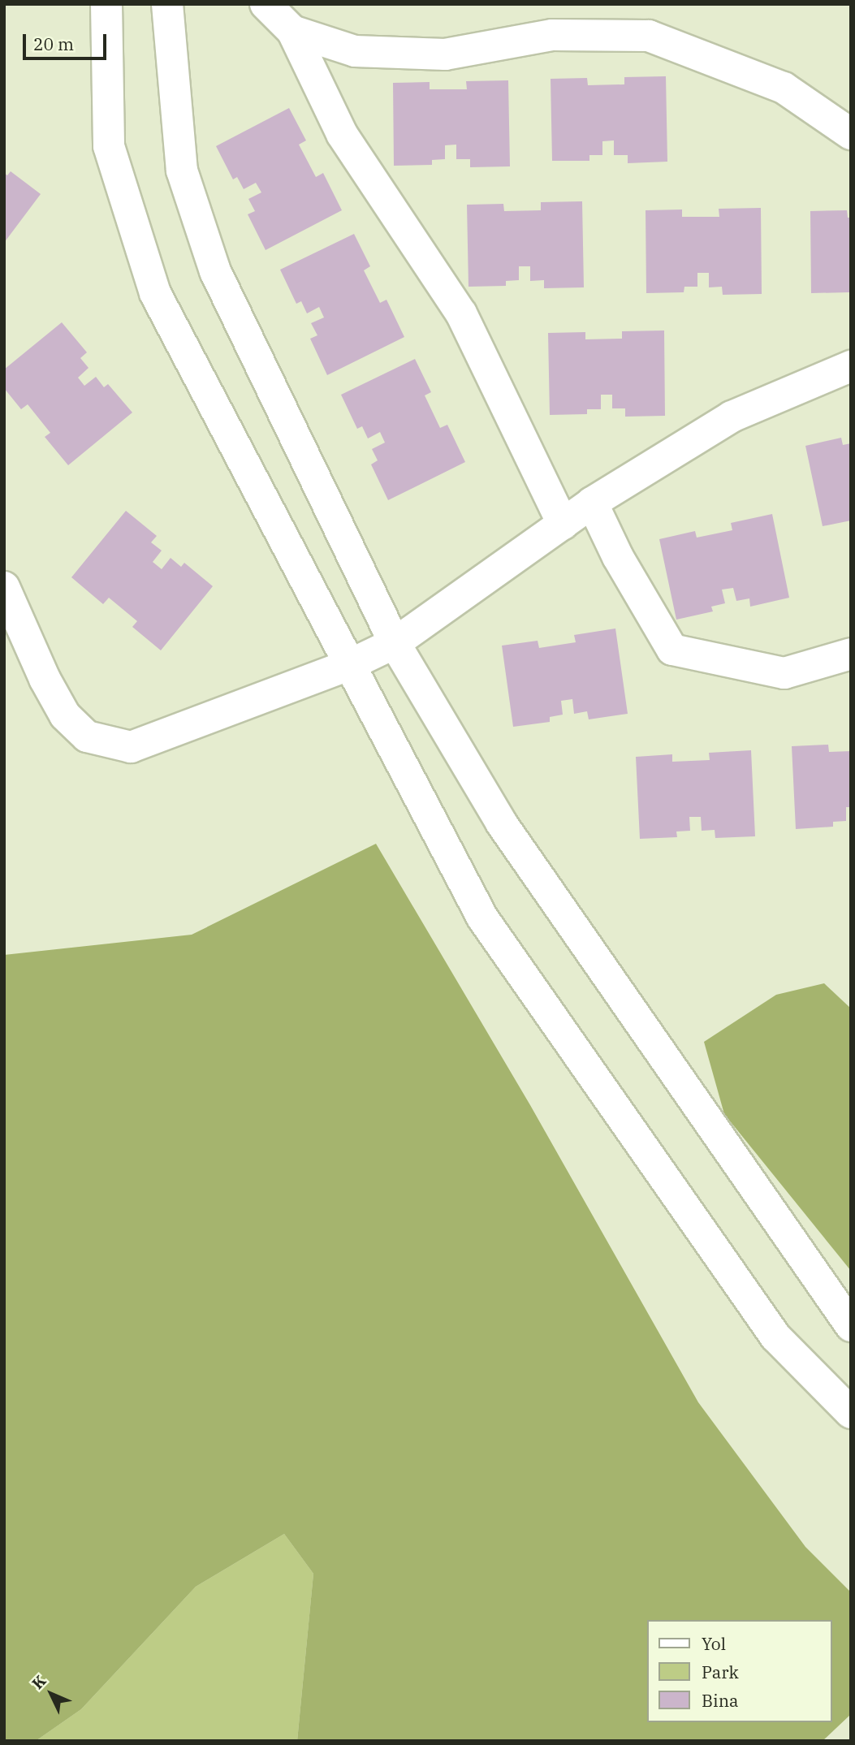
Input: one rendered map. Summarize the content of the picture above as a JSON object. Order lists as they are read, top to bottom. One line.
{"legend":["Yol","Park","Bina"],"scale_bar":"20 m","north":"top left"}
